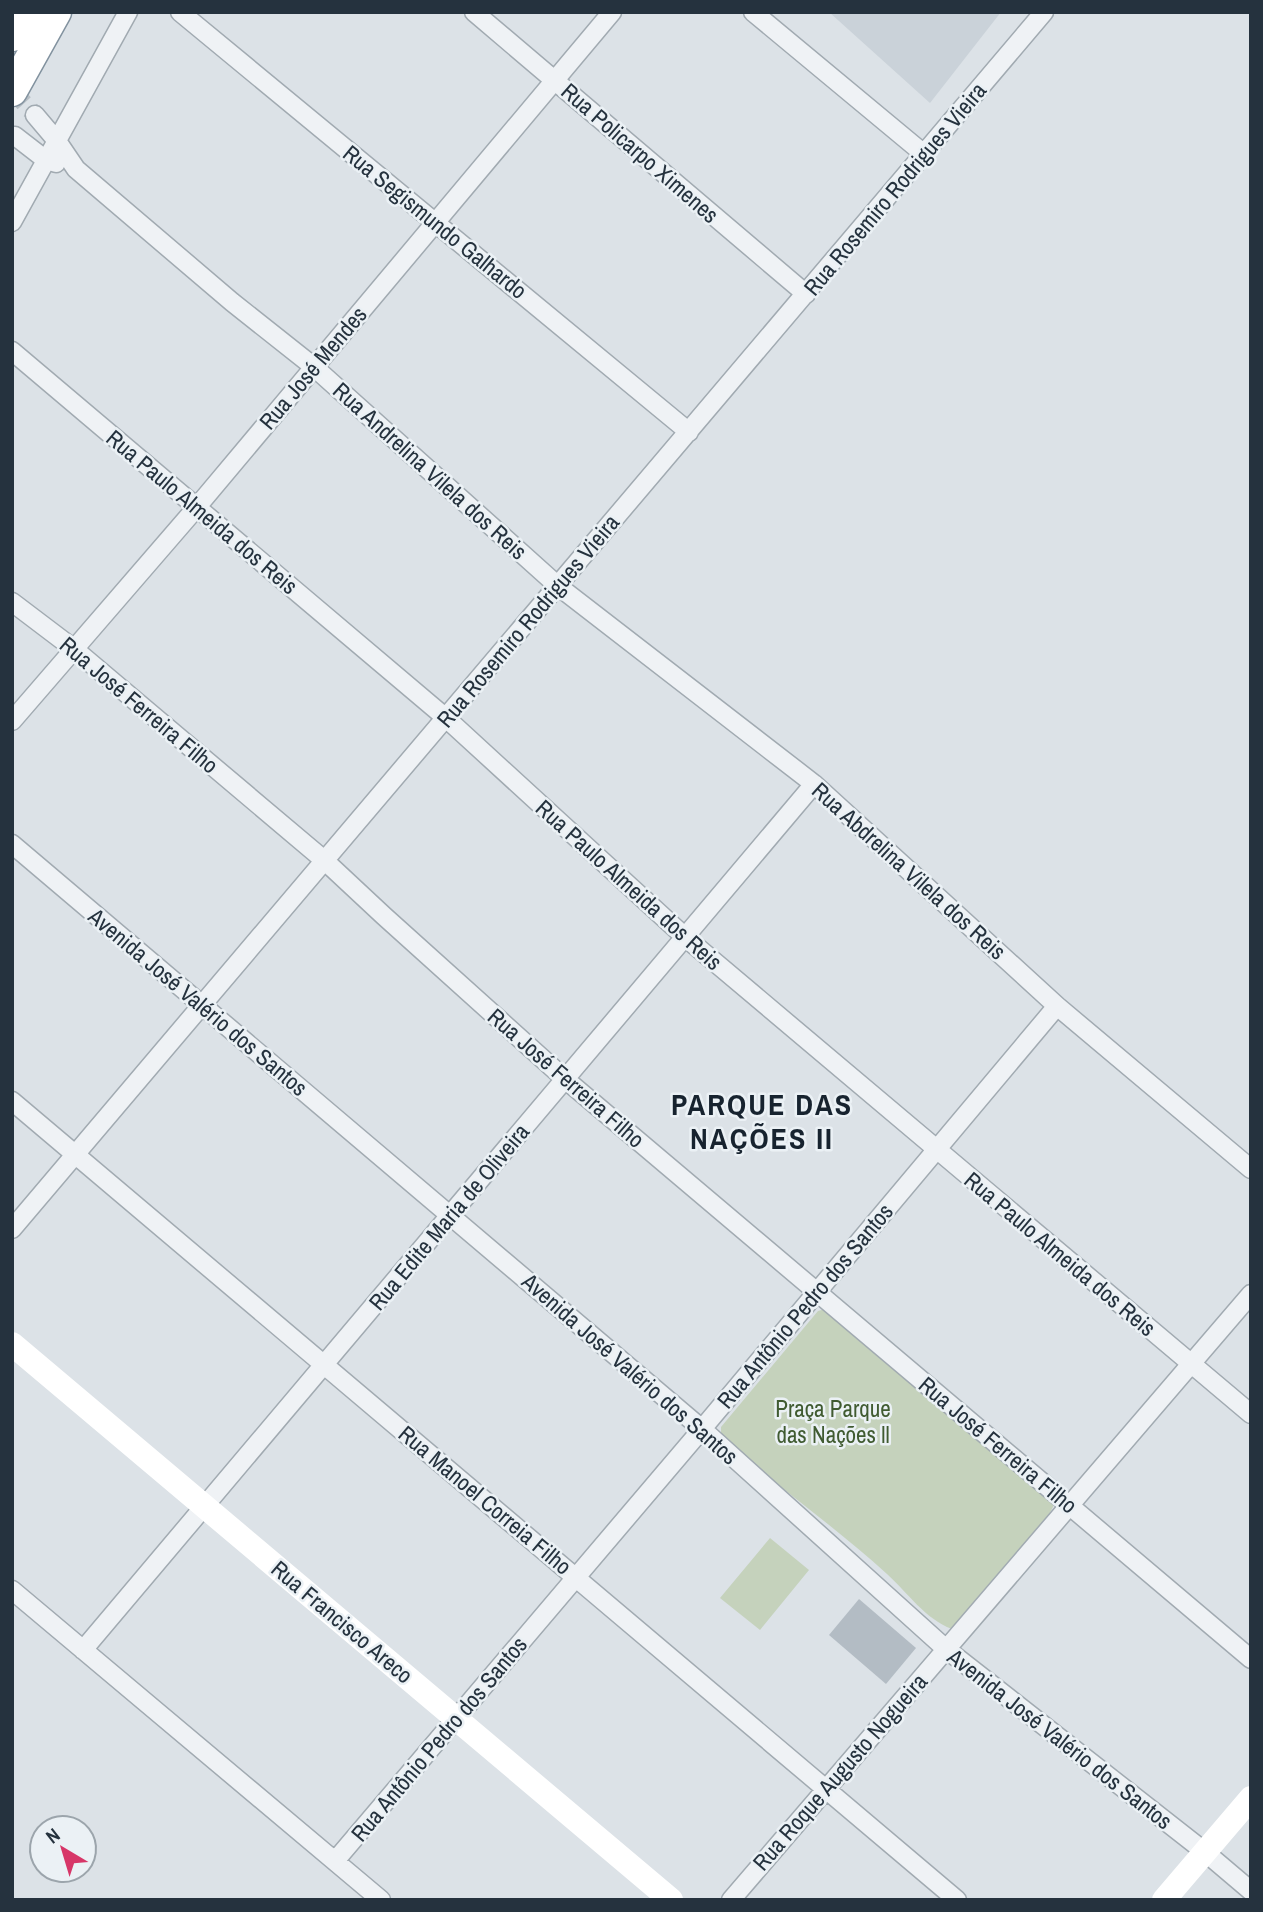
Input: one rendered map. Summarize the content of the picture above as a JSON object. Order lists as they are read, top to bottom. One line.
{"streets":{"street":["Rua Policarpo Ximenes","Rua Rosemiro Rodrigues Vieira","Rua Segismundo Galhardo","Rua José Mendes","Rua Andrelina Vilela dos Reis","Rua Paulo Almeida dos Reis","Rua José Ferreira Filho","Rua Abdrelina Vilela dos Reis","Avenida José Valério dos Santos","Rua Edite Maria de Oliveira","Rua Antônio Pedro dos Santos","Rua Manoel Correia Filho","Rua Francisco Areco","Rua Roque Augusto Nogueira"]},"crossings":[["Rua Policarpo Ximenes","Rua Rosemiro Rodrigues Vieira"],["Rua Policarpo Ximenes","Rua José Mendes"],["Rua Rosemiro Rodrigues Vieira","Rua Segismundo Galhardo"],["Rua Rosemiro Rodrigues Vieira","Rua Andrelina Vilela dos Reis"],["Rua Rosemiro Rodrigues Vieira","Rua Paulo Almeida dos Reis"],["Rua Rosemiro Rodrigues Vieira","Rua José Ferreira Filho"],["Rua Rosemiro Rodrigues Vieira","Rua Abdrelina Vilela dos Reis"],["Rua Rosemiro Rodrigues Vieira","Avenida José Valério dos Santos"],["Rua Rosemiro Rodrigues Vieira","Rua Manoel Correia Filho"],["Rua Segismundo Galhardo","Rua José Mendes"],["Rua José Mendes","Rua Andrelina Vilela dos Reis"],["Rua José Mendes","Rua Paulo Almeida dos Reis"],["Rua José Mendes","Rua José Ferreira Filho"],["Rua Andrelina Vilela dos Reis","Rua Abdrelina Vilela dos Reis"],["Rua Paulo Almeida dos Reis","Rua Edite Maria de Oliveira"],["Rua Paulo Almeida dos Reis","Rua Antônio Pedro dos Santos"],["Rua Paulo Almeida dos Reis","Rua Roque Augusto Nogueira"],["Rua José Ferreira Filho","Rua Edite Maria de Oliveira"],["Rua José Ferreira Filho","Rua Antônio Pedro dos Santos"],["Rua José Ferreira Filho","Rua Roque Augusto Nogueira"],["Rua Abdrelina Vilela dos Reis","Rua Edite Maria de Oliveira"],["Rua Abdrelina Vilela dos Reis","Rua Antônio Pedro dos Santos"],["Avenida José Valério dos Santos","Rua Edite Maria de Oliveira"],["Avenida José Valério dos Santos","Rua Antônio Pedro dos Santos"],["Avenida José Valério dos Santos","Rua Roque Augusto Nogueira"],["Rua Edite Maria de Oliveira","Rua Manoel Correia Filho"],["Rua Edite Maria de Oliveira","Rua Francisco Areco"],["Rua Antônio Pedro dos Santos","Rua Manoel Correia Filho"],["Rua Antônio Pedro dos Santos","Rua Francisco Areco"],["Rua Manoel Correia Filho","Rua Roque Augusto Nogueira"]],"districts":["PARQUE DAS NAÇÕES II"],"parks":["Praça Parque das Nações ll"],"north":"top left"}
